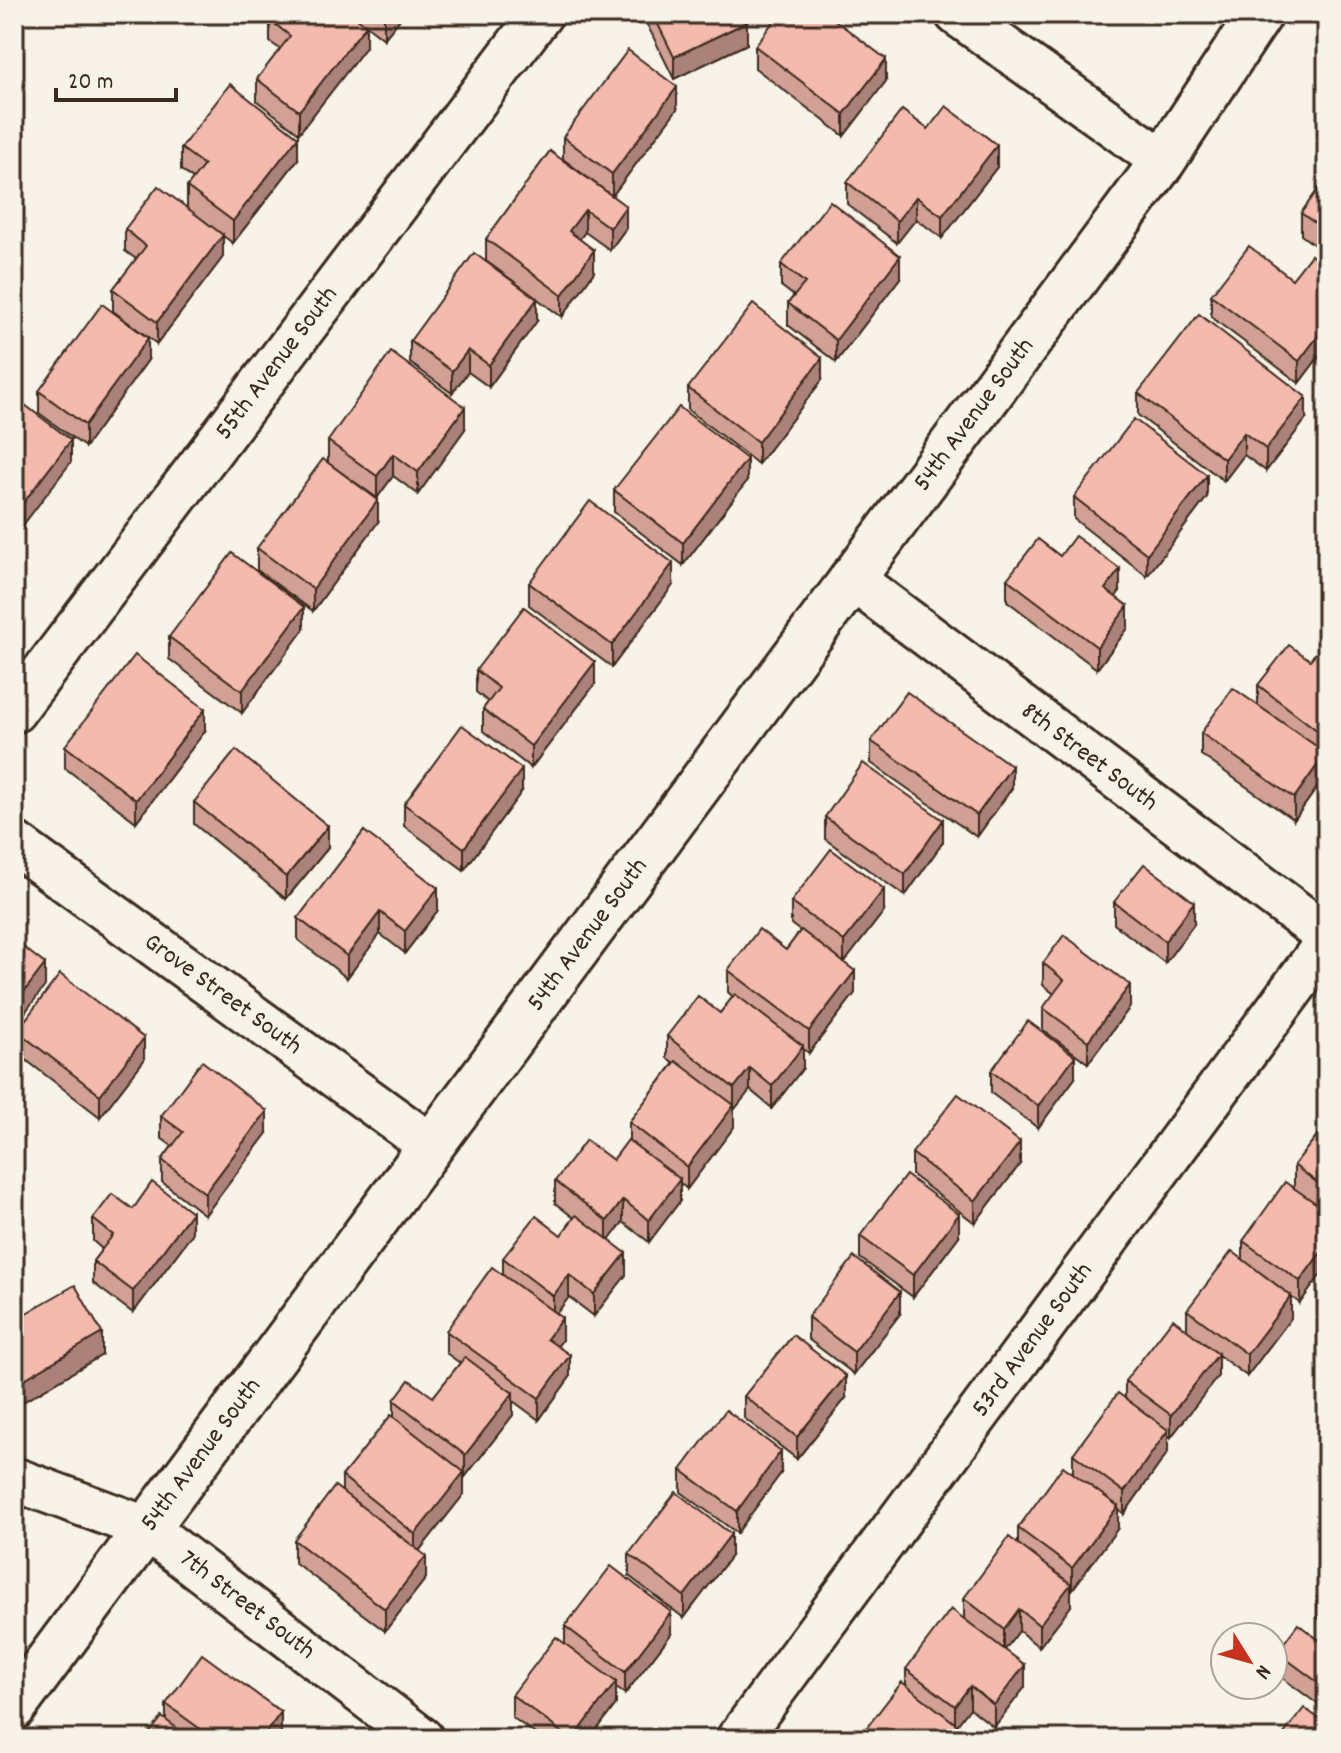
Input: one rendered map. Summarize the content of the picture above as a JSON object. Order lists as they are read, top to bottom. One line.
{"streets":{"street":["55th Avenue South","54th Avenue South","8th Street South","Grove Street South","53rd Avenue South","7th Street South"]},"crossings":[["54th Avenue South","8th Street South"],["54th Avenue South","Grove Street South"],["54th Avenue South","7th Street South"]],"scale_bar":"20 m","north":"bottom right"}
